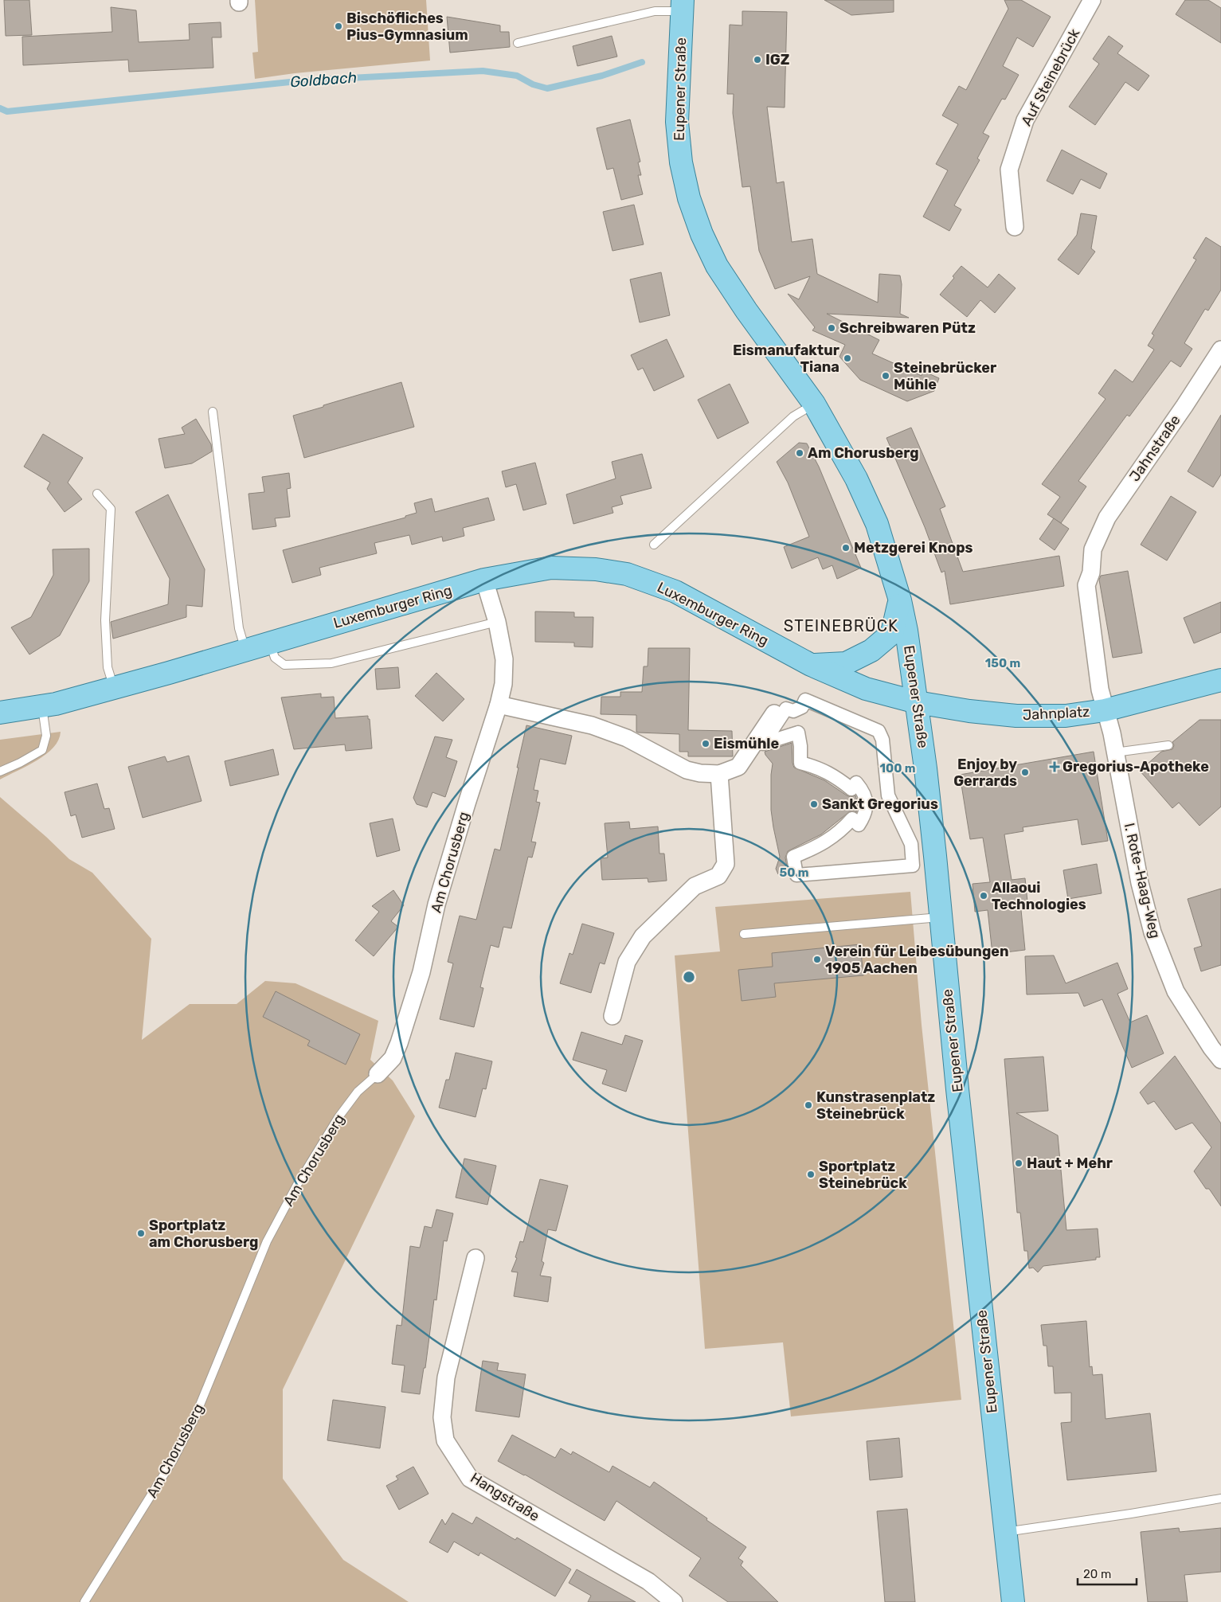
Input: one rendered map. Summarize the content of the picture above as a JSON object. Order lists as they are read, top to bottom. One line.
{"streets":{"main road":["Eupener Straße","Luxemburger Ring","Jahnplatz"],"street":["Auf Steinebrück","Jahnstraße","Am Chorusberg","I. Rote-Haag-Weg","Hangstraße"]},"crossings":[["Eupener Straße","Luxemburger Ring"],["Eupener Straße","Jahnplatz"],["Jahnstraße","Jahnplatz"],["Luxemburger Ring","Jahnplatz"],["Luxemburger Ring","Am Chorusberg"],["Jahnplatz","I. Rote-Haag-Weg"]],"districts":["STEINEBRÜCK"],"water":["Goldbach"],"places":{"other":["Bischöfliches Pius-Gymnasium","IGZ","Schreibwaren Pütz","Eismanufaktur Tiana","Steinebrücker Mühle","Am Chorusberg","Metzgerei Knops","Eismühle","Enjoy by Gerrards","Sankt Gregorius","Allaoui Technologies","Verein für Leibesübungen 1905 Aachen","Kunstrasenplatz Steinebrück","Haut + Mehr","Sportplatz Steinebrück","Sportplatz am Chorusberg"],"health":["Gregorius-Apotheke"]},"scale_bar":"20 m","rings":["150 m","100 m","50 m"]}
